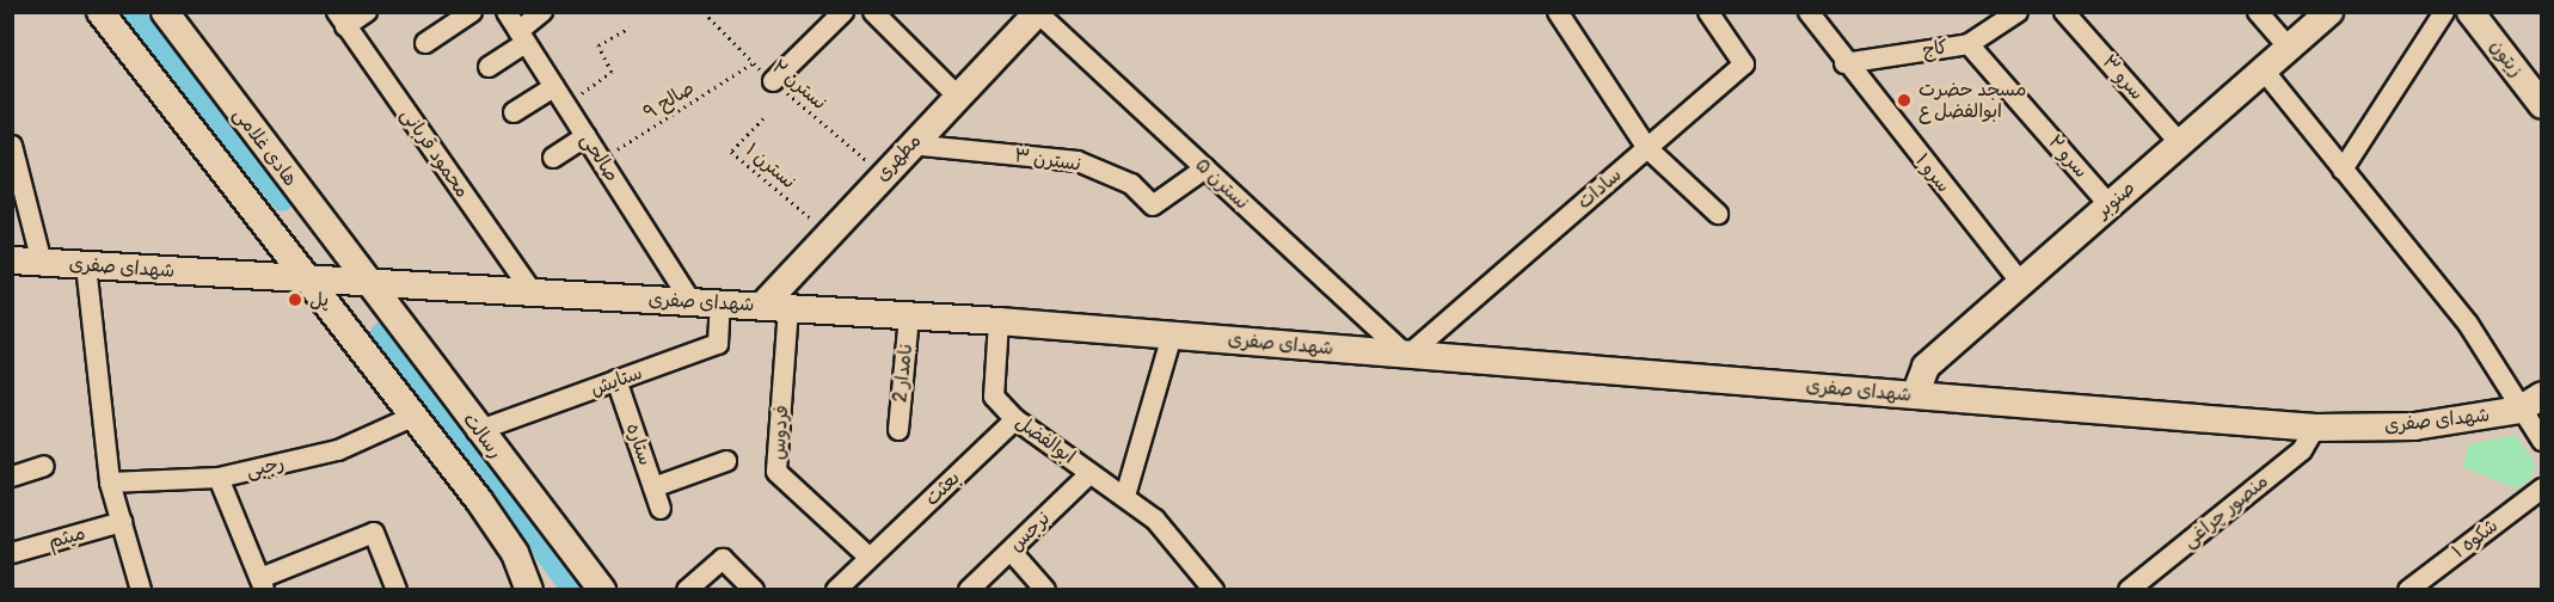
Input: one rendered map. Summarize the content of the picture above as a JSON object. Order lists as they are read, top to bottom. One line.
{"streets":{"street":["کاج","زیتون","سرو ۳","هادی غلامی","محمود قربانی","سرو ۲","صالحی","مطهری","نسترن ۳","سرو ۱","نسترن ۵","سادات","صنوبر","شهدای صفری","نامدار 2","ستایش","فردوس","رسالت","ابوالفضل","ستاره","رجبی","بعثت","منصور چراغی","نرجس","میثم","شکوه ۱"],"path":["نسترن ۲","صالح ۹","نسترن ۱"]},"crossings":[["کاج","سرو ۲"],["کاج","سرو ۱"],["سرو ۳","صنوبر"],["نسترن ۲","صالح ۹"],["نسترن ۲","مطهری"],["صالح ۹","صالحی"],["هادی غلامی","شهدای صفری"],["هادی غلامی","رسالت"],["محمود قربانی","شهدای صفری"],["سرو ۲","صنوبر"],["صالحی","شهدای صفری"],["مطهری","نسترن ۳"],["مطهری","نسترن ۱"],["مطهری","نسترن ۵"],["مطهری","شهدای صفری"],["مطهری","فردوس"],["نسترن ۳","نسترن ۵"],["سرو ۱","صنوبر"],["نسترن ۵","سادات"],["نسترن ۵","شهدای صفری"],["سادات","شهدای صفری"],["صنوبر","شهدای صفری"],["شهدای صفری","نامدار 2"],["شهدای صفری","ستایش"],["شهدای صفری","فردوس"],["شهدای صفری","رسالت"],["شهدای صفری","ابوالفضل"],["شهدای صفری","منصور چراغی"],["ستایش","رسالت"],["ستایش","ستاره"],["فردوس","بعثت"],["ابوالفضل","بعثت"],["ابوالفضل","نرجس"]],"places":["مسجد حضرت ابوالفضل ع","پل"]}
